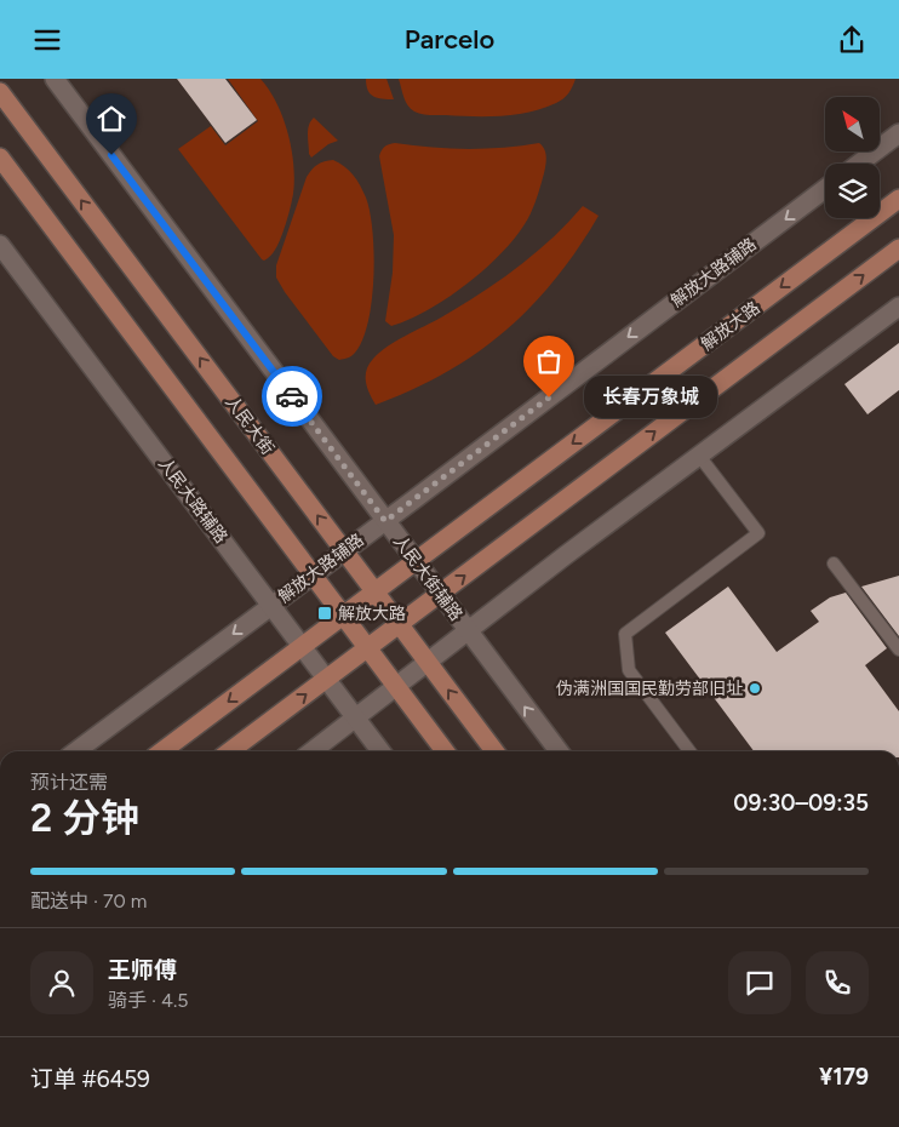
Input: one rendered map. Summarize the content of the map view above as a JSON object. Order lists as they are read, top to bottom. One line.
{"streets":{"main road":["解放大路","人民大街"],"street":["解放大路辅路","人民大路辅路","人民大街辅路"]},"crossings":[["解放大路辅路","人民大街"],["解放大路辅路","人民大路辅路"],["解放大路辅路","人民大街辅路"],["解放大路","人民大街"],["解放大路","人民大路辅路"],["解放大路","人民大街辅路"]],"places":{"other":["长春万象城","伪满洲国国民勤劳部旧址"],"transit":["解放大路"]},"north":"top left","page":{"header":"Parcelo","bubble":"长春万象城","heading":["2 分钟","预计还需","09:30–09:35"],"panel":["王师傅","骑手 · 4.5","订单 #6459","¥179"],"bar":"配送中 · 70 m"}}
